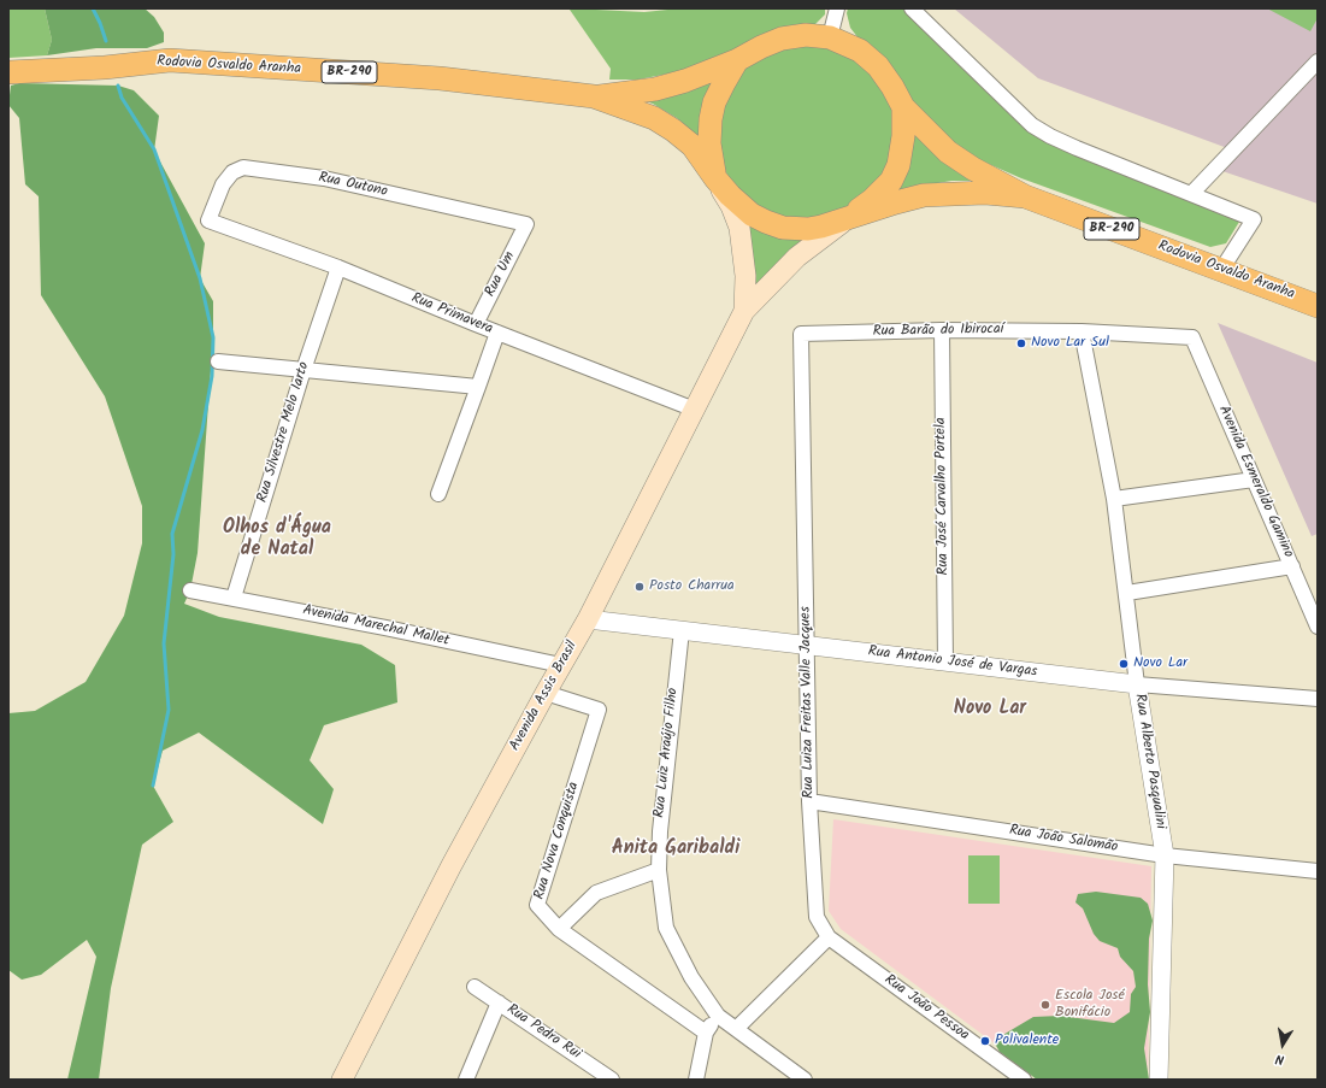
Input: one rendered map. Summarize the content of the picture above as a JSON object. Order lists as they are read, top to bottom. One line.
{"streets":{"highway":["Rodovia Osvaldo Aranha","BR-290"],"main road":["Avenida Assis Brasil"],"street":["Rua Outono","Rua Um","Rua Primavera","Rua Barão do Ibirocaí","Rua Silvestre Melo Iarto","Avenida Esmeraldo Gamino","Rua José Carvalho Portela","Avenida Marechal Mallet","Rua Antonio José de Vargas","Rua Luiza Freitas Valle Jacques","Rua Luiz Araújo Filho","Rua Alberto Pasqualini","Rua João Salomão","Rua Nova Conquista","Rua João Pessoa","Rua Pedro Rui"]},"crossings":[["Rodovia Osvaldo Aranha","BR-290"],["BR-290","Avenida Assis Brasil"],["Rua Outono","Rua Um"],["Rua Outono","Rua Primavera"],["Rua Um","Rua Primavera"],["Rua Primavera","Rua Silvestre Melo Iarto"],["Rua Primavera","Avenida Assis Brasil"],["Rua Barão do Ibirocaí","Avenida Esmeraldo Gamino"],["Rua Barão do Ibirocaí","Rua José Carvalho Portela"],["Rua Barão do Ibirocaí","Rua Luiza Freitas Valle Jacques"],["Rua Barão do Ibirocaí","Rua Alberto Pasqualini"],["Rua Silvestre Melo Iarto","Avenida Marechal Mallet"],["Rua José Carvalho Portela","Rua Antonio José de Vargas"],["Avenida Marechal Mallet","Avenida Assis Brasil"],["Rua Antonio José de Vargas","Avenida Assis Brasil"],["Rua Antonio José de Vargas","Rua Luiza Freitas Valle Jacques"],["Rua Antonio José de Vargas","Rua Luiz Araújo Filho"],["Rua Antonio José de Vargas","Rua Alberto Pasqualini"],["Avenida Assis Brasil","Rua Nova Conquista"],["Rua Luiza Freitas Valle Jacques","Rua João Salomão"],["Rua Luiza Freitas Valle Jacques","Rua João Pessoa"],["Rua Alberto Pasqualini","Rua João Salomão"]],"districts":["Olhos d'Água de Natal","Novo Lar","Anita Garibaldi"],"places":["Novo Lar Sul","Posto Charrua","Novo Lar","Escola José Bonifácio","Polivalente"],"north":"bottom"}
